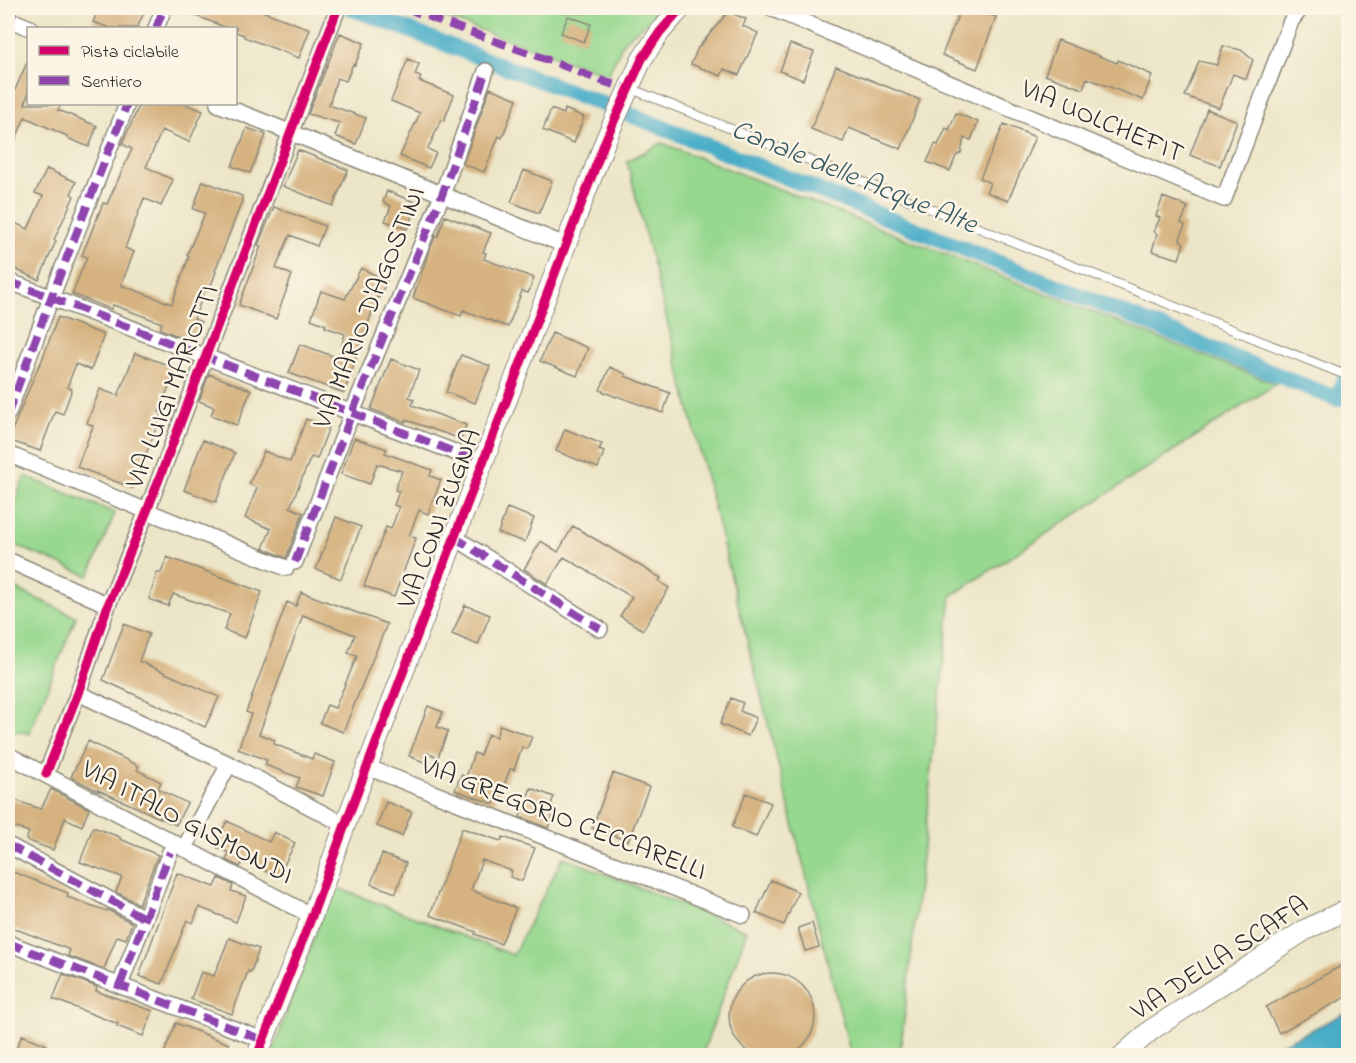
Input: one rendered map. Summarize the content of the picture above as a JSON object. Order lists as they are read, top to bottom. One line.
{"streets":{"street":["VIA UOLCHEFIT","VIA MARIO D'AGOSTINI","VIA LUIGI MARIOTTI","VIA CONI ZUGNA","VIA GREGORIO CECCARELLI","VIA ITALO GISMONDI","VIA DELLA SCAFA"]},"crossings":[["VIA MARIO D'AGOSTINI","VIA LUIGI MARIOTTI"],["VIA LUIGI MARIOTTI","VIA ITALO GISMONDI"],["VIA CONI ZUGNA","VIA GREGORIO CECCARELLI"],["VIA CONI ZUGNA","VIA ITALO GISMONDI"]],"water":["Canale delle Acque Alte"],"legend":["Pista ciclabile","Sentiero"]}
